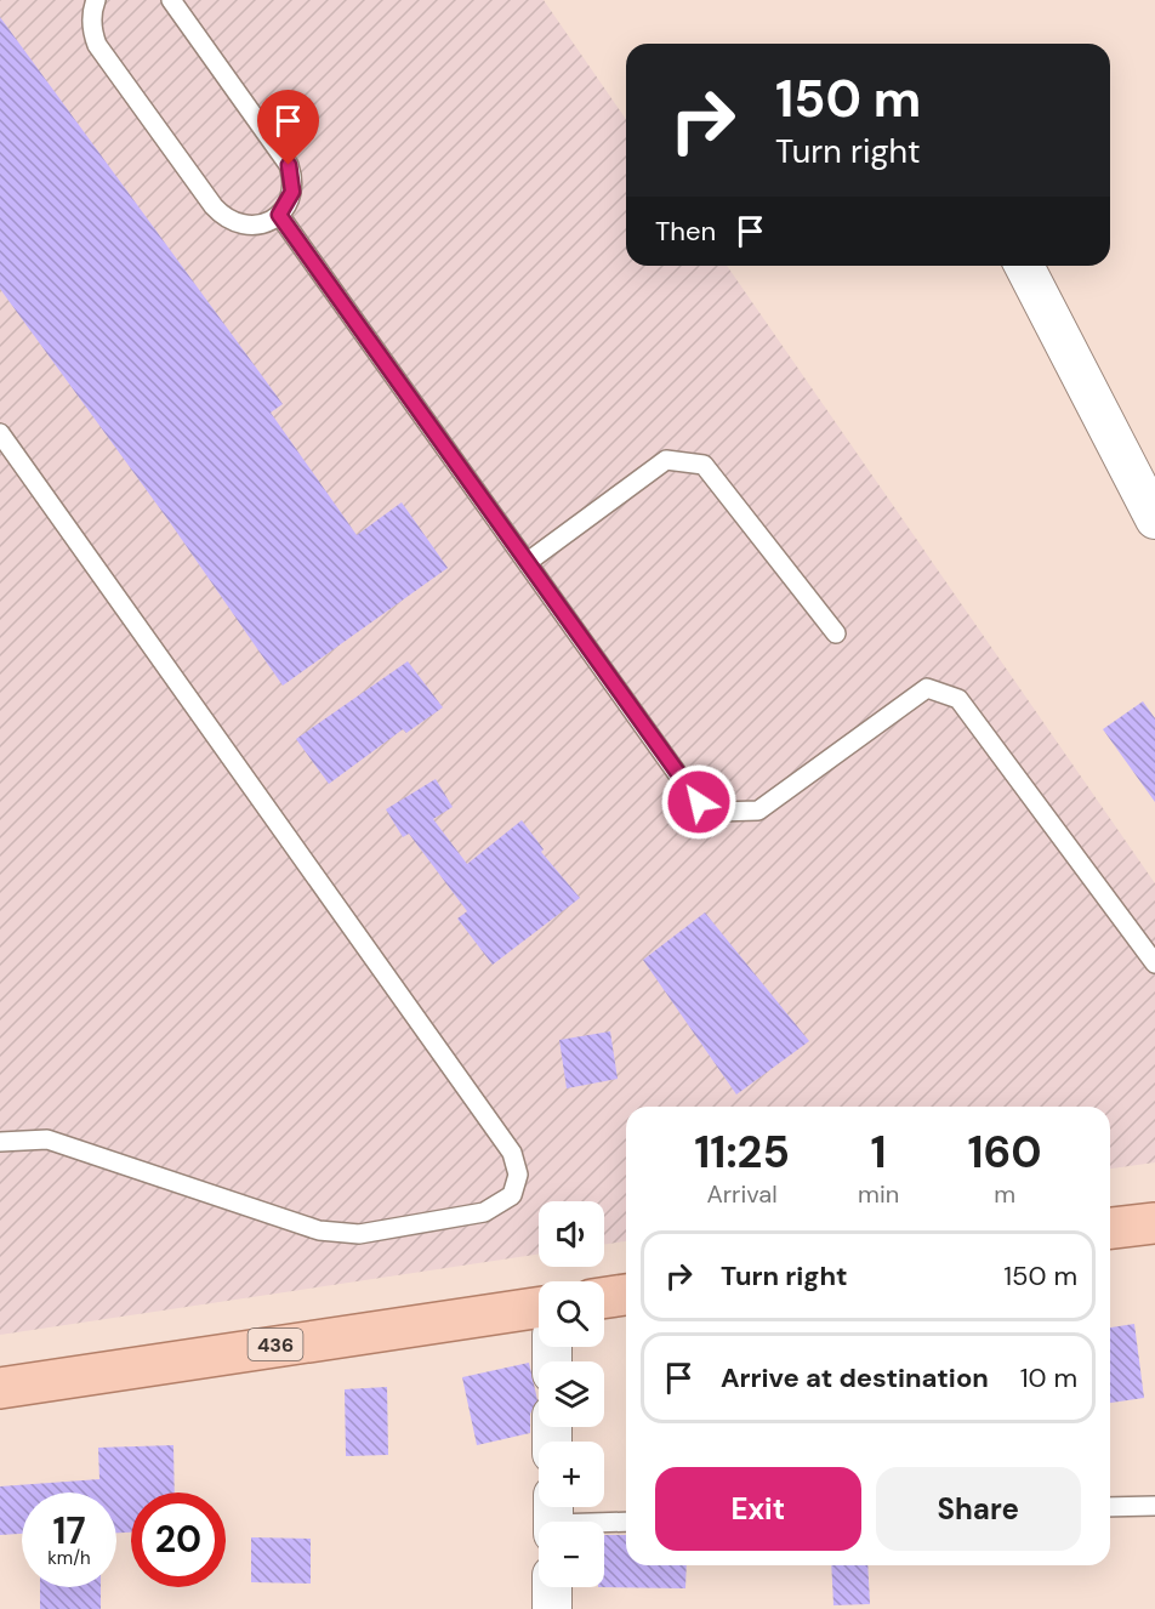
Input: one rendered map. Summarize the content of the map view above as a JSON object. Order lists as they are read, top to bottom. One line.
{"streets":{"main road":["436"]},"page":{"turn":["150 m","Turn right"],"then":"Then","eta":["11:25","Arrival","1","min","160","m"],"map_buttons":["+","−"],"list":[{"name":"Turn right","value":"150 m"},{"name":"Arrive at destination","value":"10 m"}],"buttons":["Exit","Share"],"speed":"17 km/h","limit":"20"}}
